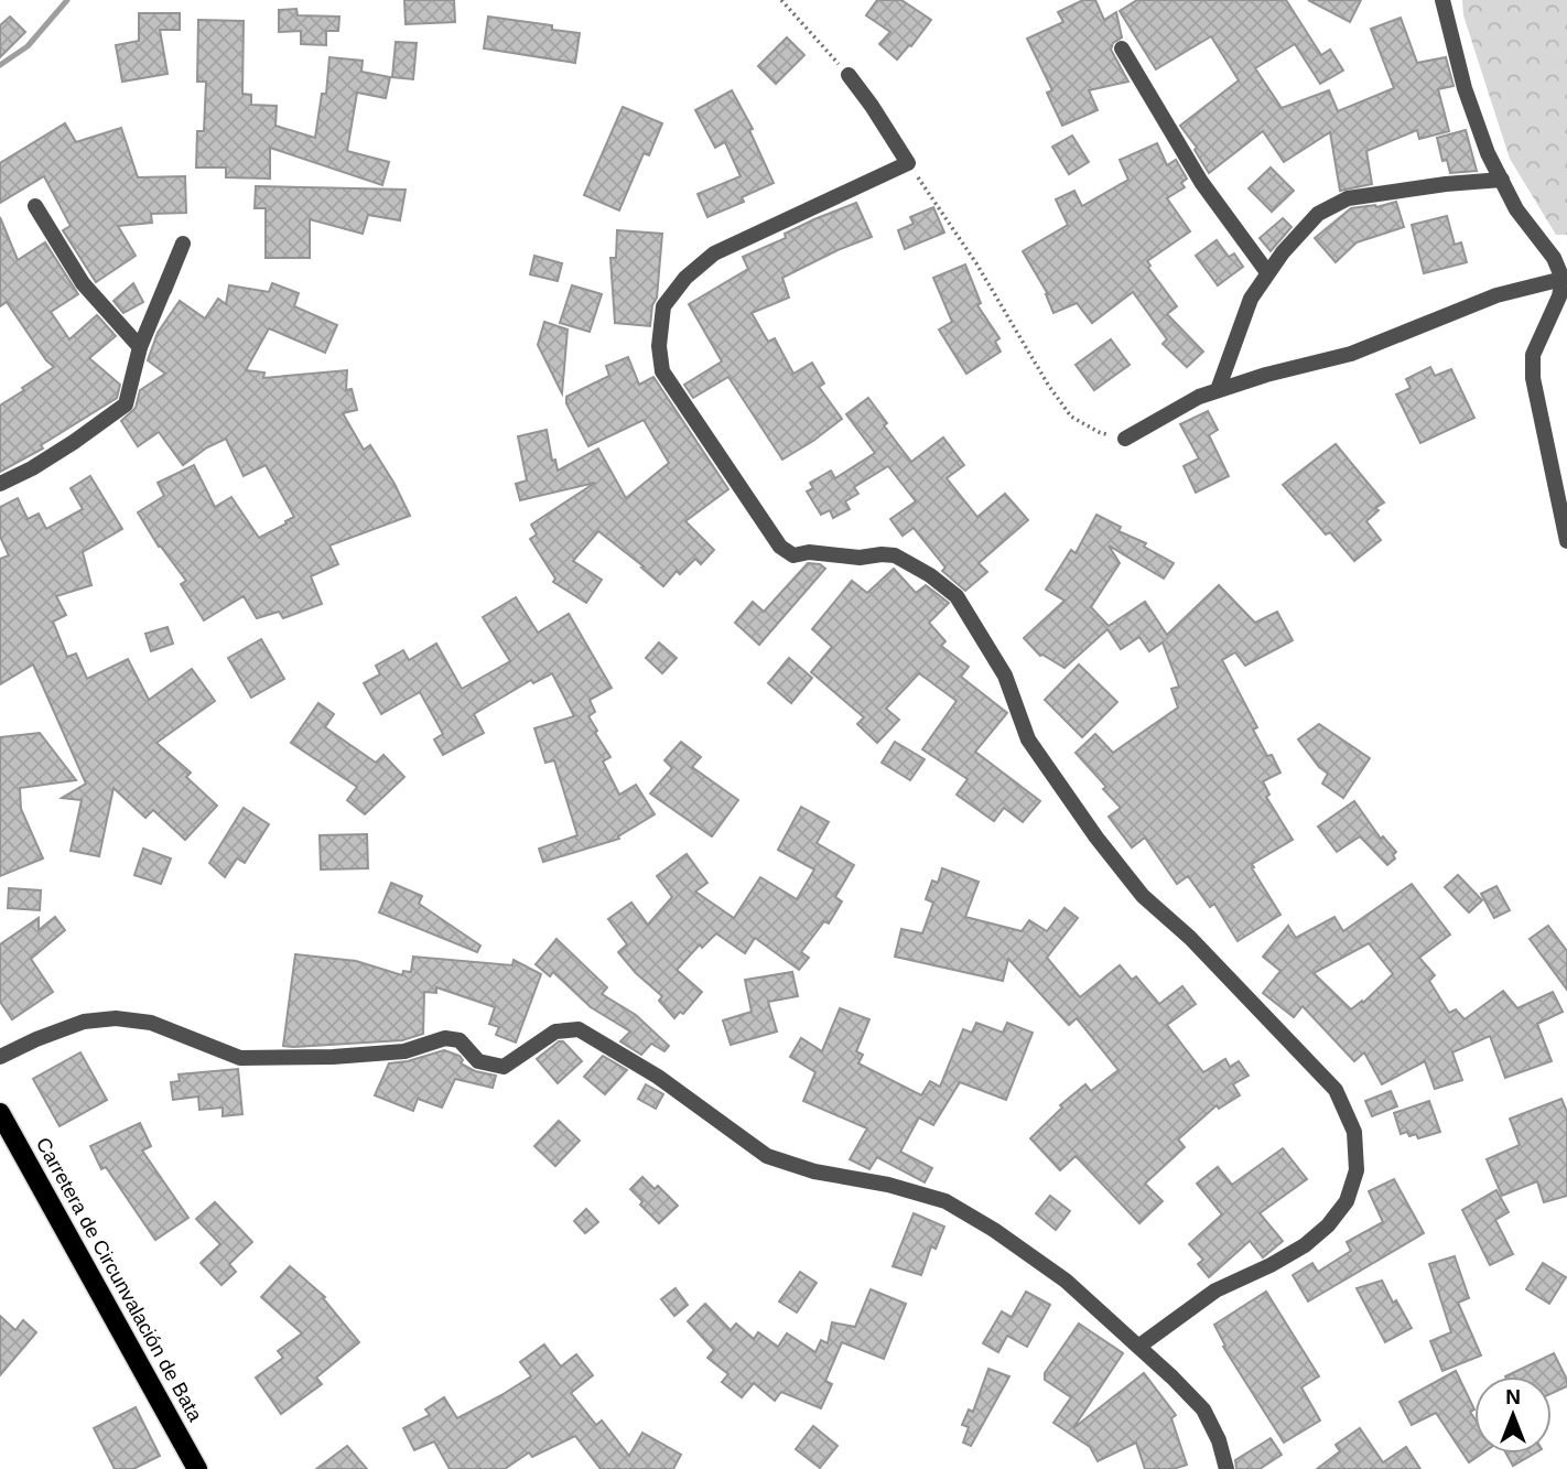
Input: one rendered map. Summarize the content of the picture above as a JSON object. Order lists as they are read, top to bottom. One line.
{"streets":{"main road":["Carretera de Circunvalación de Bata"]},"north":"top"}
